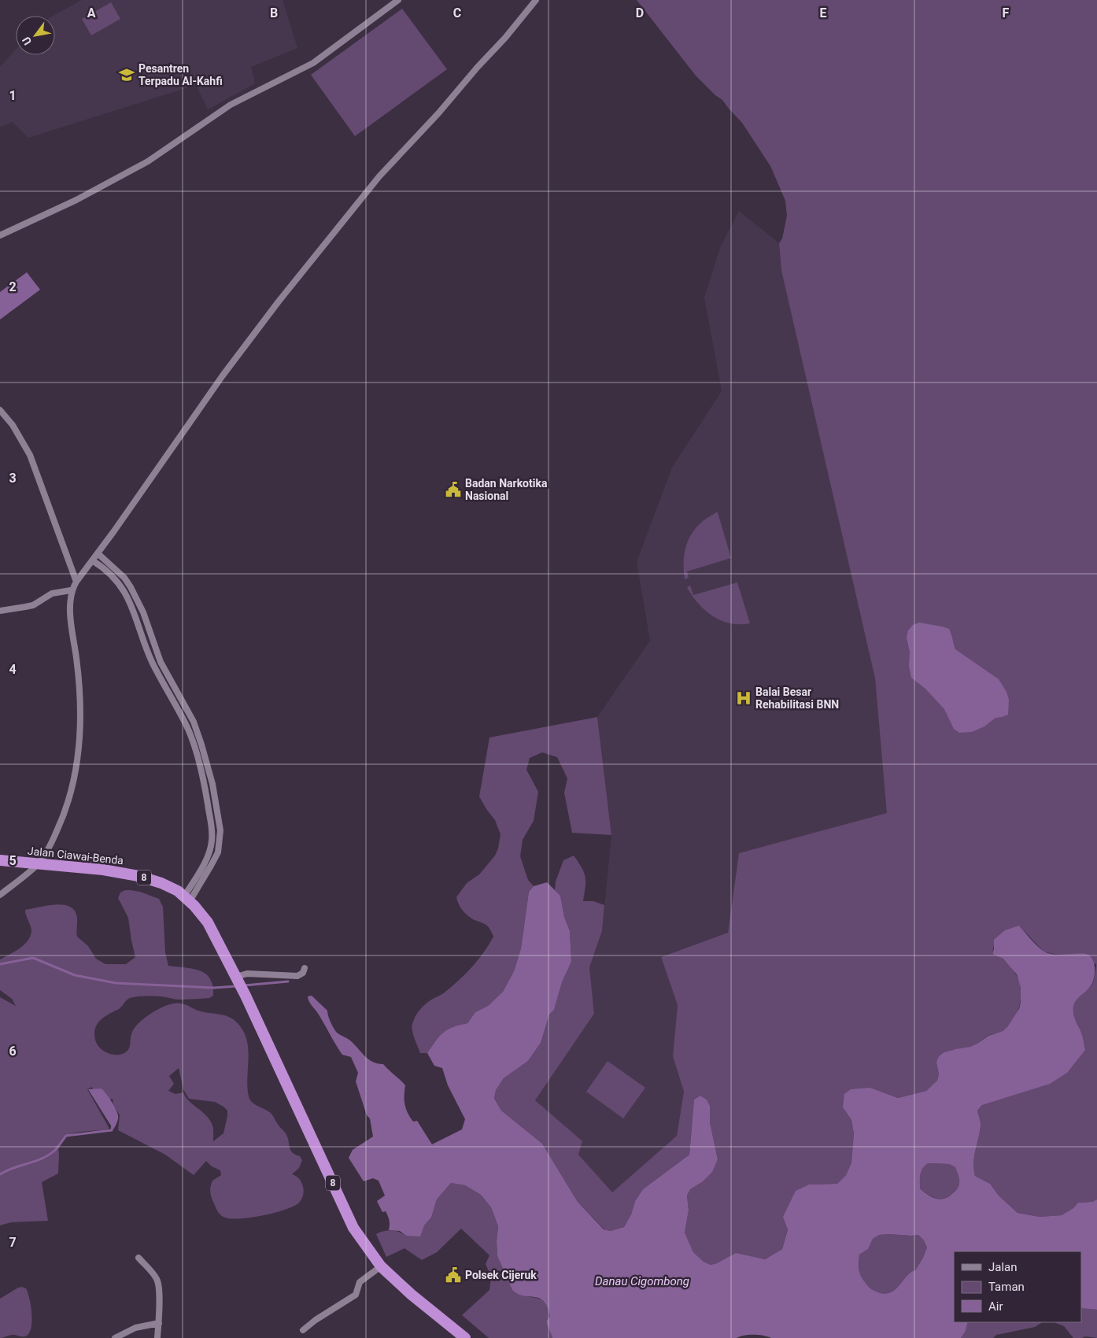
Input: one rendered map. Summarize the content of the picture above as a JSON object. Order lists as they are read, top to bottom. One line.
{"streets":{"highway":["Jalan Ciawai-Benda","8"]},"crossings":[["Jalan Ciawai-Benda","8"]],"water":["Danau Cigombong"],"places":{"school or university":["Pesantren Terpadu Al-Kahfi"],"public building":["Badan Narkotika Nasional","Polsek Cijeruk"],"hospital":["Balai Besar Rehabilitasi BNN"]},"legend":["Jalan","Taman","Air"],"north":"bottom left","grid":{"columns":["A","B","C","D","E","F"],"rows":["1","2","3","4","5","6","7"]}}
